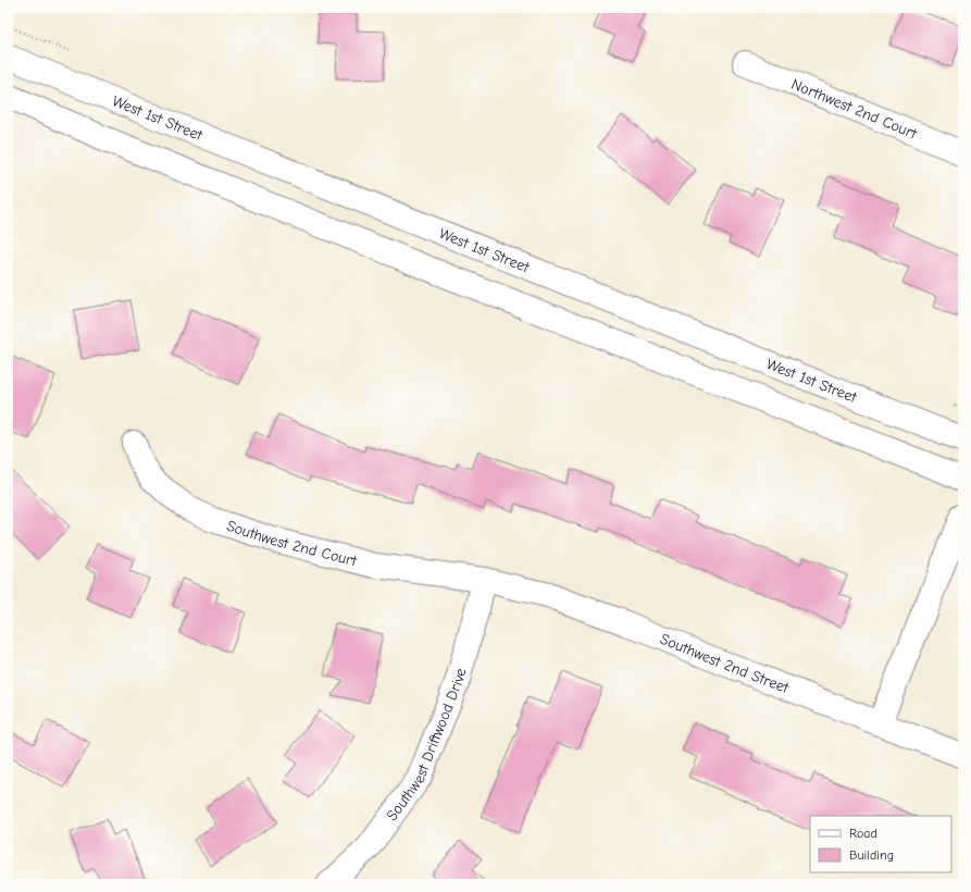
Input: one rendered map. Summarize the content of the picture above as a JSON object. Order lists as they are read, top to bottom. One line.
{"streets":{"main road":["Northwest 2nd Court","West 1st Street","Southwest 2nd Court","Southwest 2nd Street","Southwest Driftwood Drive"]},"crossings":[["Southwest 2nd Court","Southwest 2nd Street"],["Southwest 2nd Court","Southwest Driftwood Drive"],["Southwest 2nd Street","Southwest Driftwood Drive"]],"legend":["Road","Building"]}
